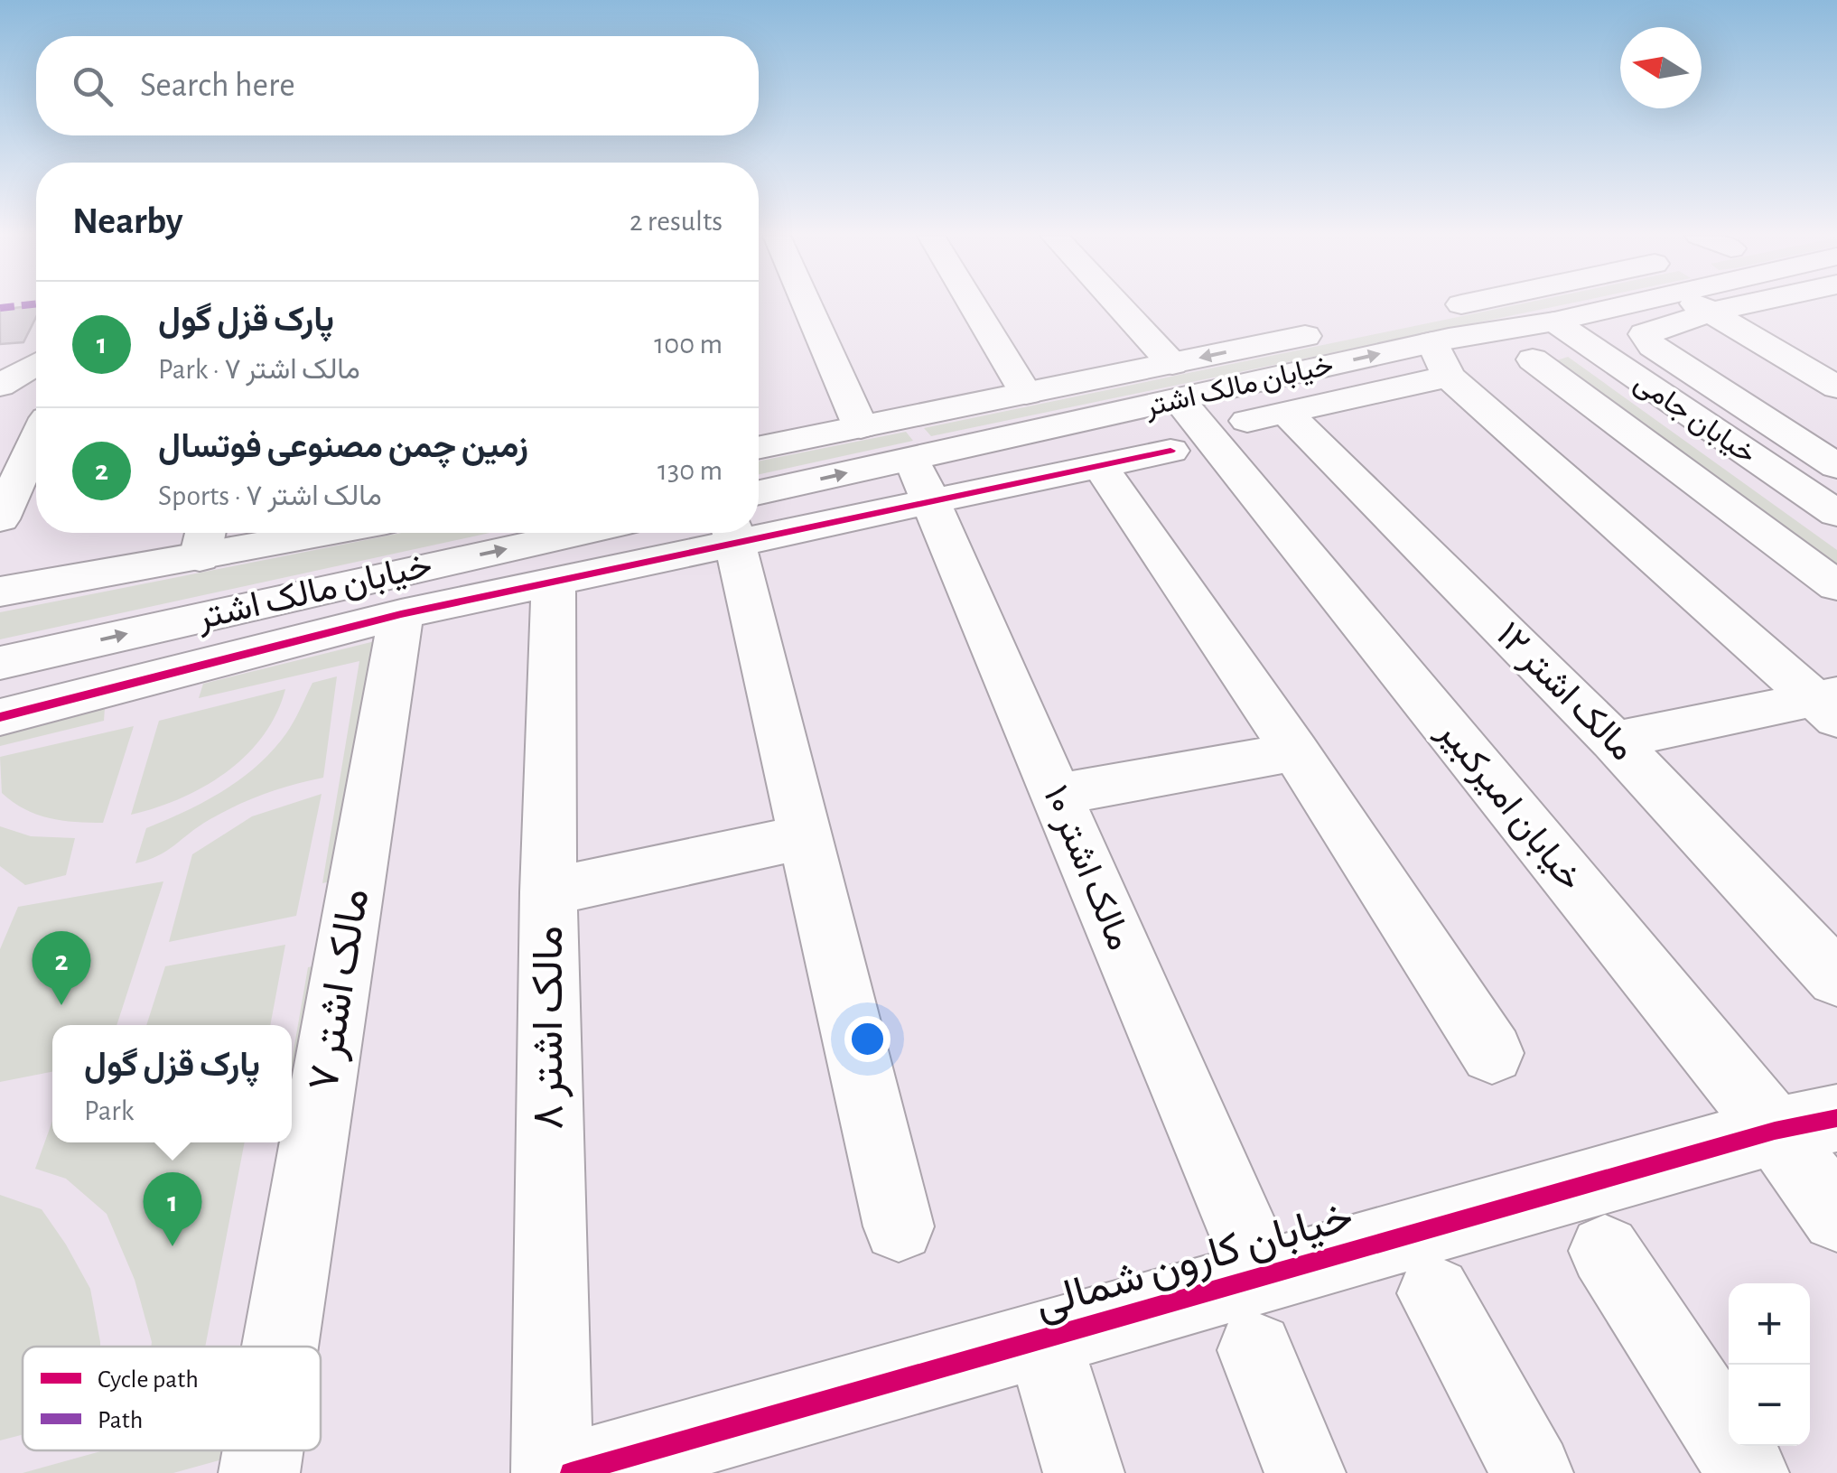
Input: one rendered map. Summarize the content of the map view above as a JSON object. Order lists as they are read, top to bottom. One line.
{"streets":{"street":["خیابان مالک اشتر","خیابان جامی","مالک اشتر ۱۲","خیابان امیرکبیر","مالک اشتر ۱۰","مالک اشتر ۷","مالک اشتر ۸","خیابان کارون شمالی"]},"crossings":[["خیابان مالک اشتر","خیابان جامی"],["خیابان مالک اشتر","مالک اشتر ۱۲"],["خیابان مالک اشتر","خیابان امیرکبیر"],["خیابان مالک اشتر","مالک اشتر ۱۰"],["خیابان امیرکبیر","خیابان کارون شمالی"],["مالک اشتر ۱۰","خیابان کارون شمالی"]],"legend":["Cycle path","Path"],"north":"left","page":{"search":"Search here","heading":["Nearby","2 results"],"list":[{"mark":"1","name":"پارک قزل گول","note":"Park · مالک اشتر ۷","value":"100 m"},{"mark":"2","name":"زمین چمن مصنوعی فوتسال","note":"Sports · مالک اشتر ۷","value":"130 m"}],"pins":["2","1"],"popup":["پارک قزل گول","Park"],"map_buttons":["+","−"]}}
